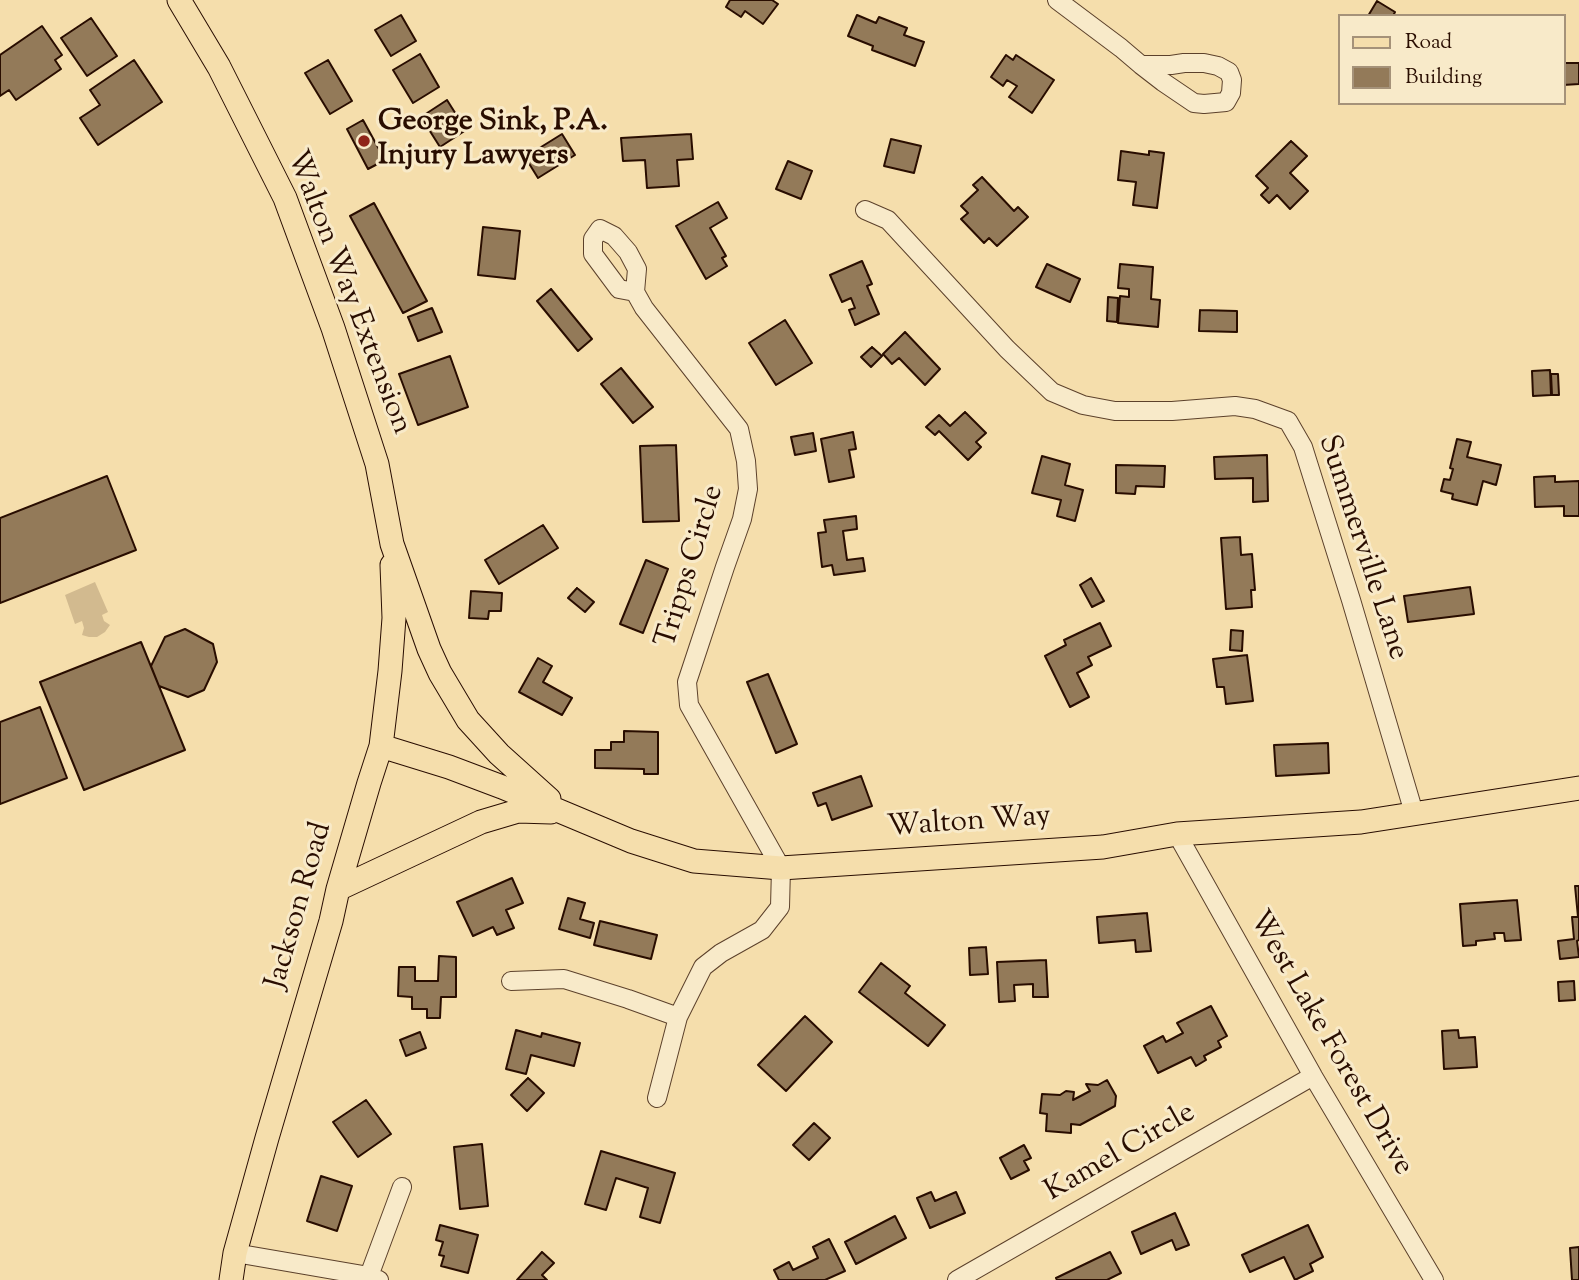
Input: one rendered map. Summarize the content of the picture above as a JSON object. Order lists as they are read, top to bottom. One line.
{"streets":{"main road":["Walton Way Extension","Walton Way","Jackson Road"],"street":["Summerville Lane","Tripps Circle","West Lake Forest Drive","Kamel Circle"]},"crossings":[["Walton Way Extension","Jackson Road"],["Summerville Lane","Walton Way"],["Tripps Circle","Walton Way"],["Walton Way","Jackson Road"],["Walton Way","West Lake Forest Drive"],["West Lake Forest Drive","Kamel Circle"]],"places":["George Sink, P.A. Injury Lawyers"],"legend":["Road","Building"]}
